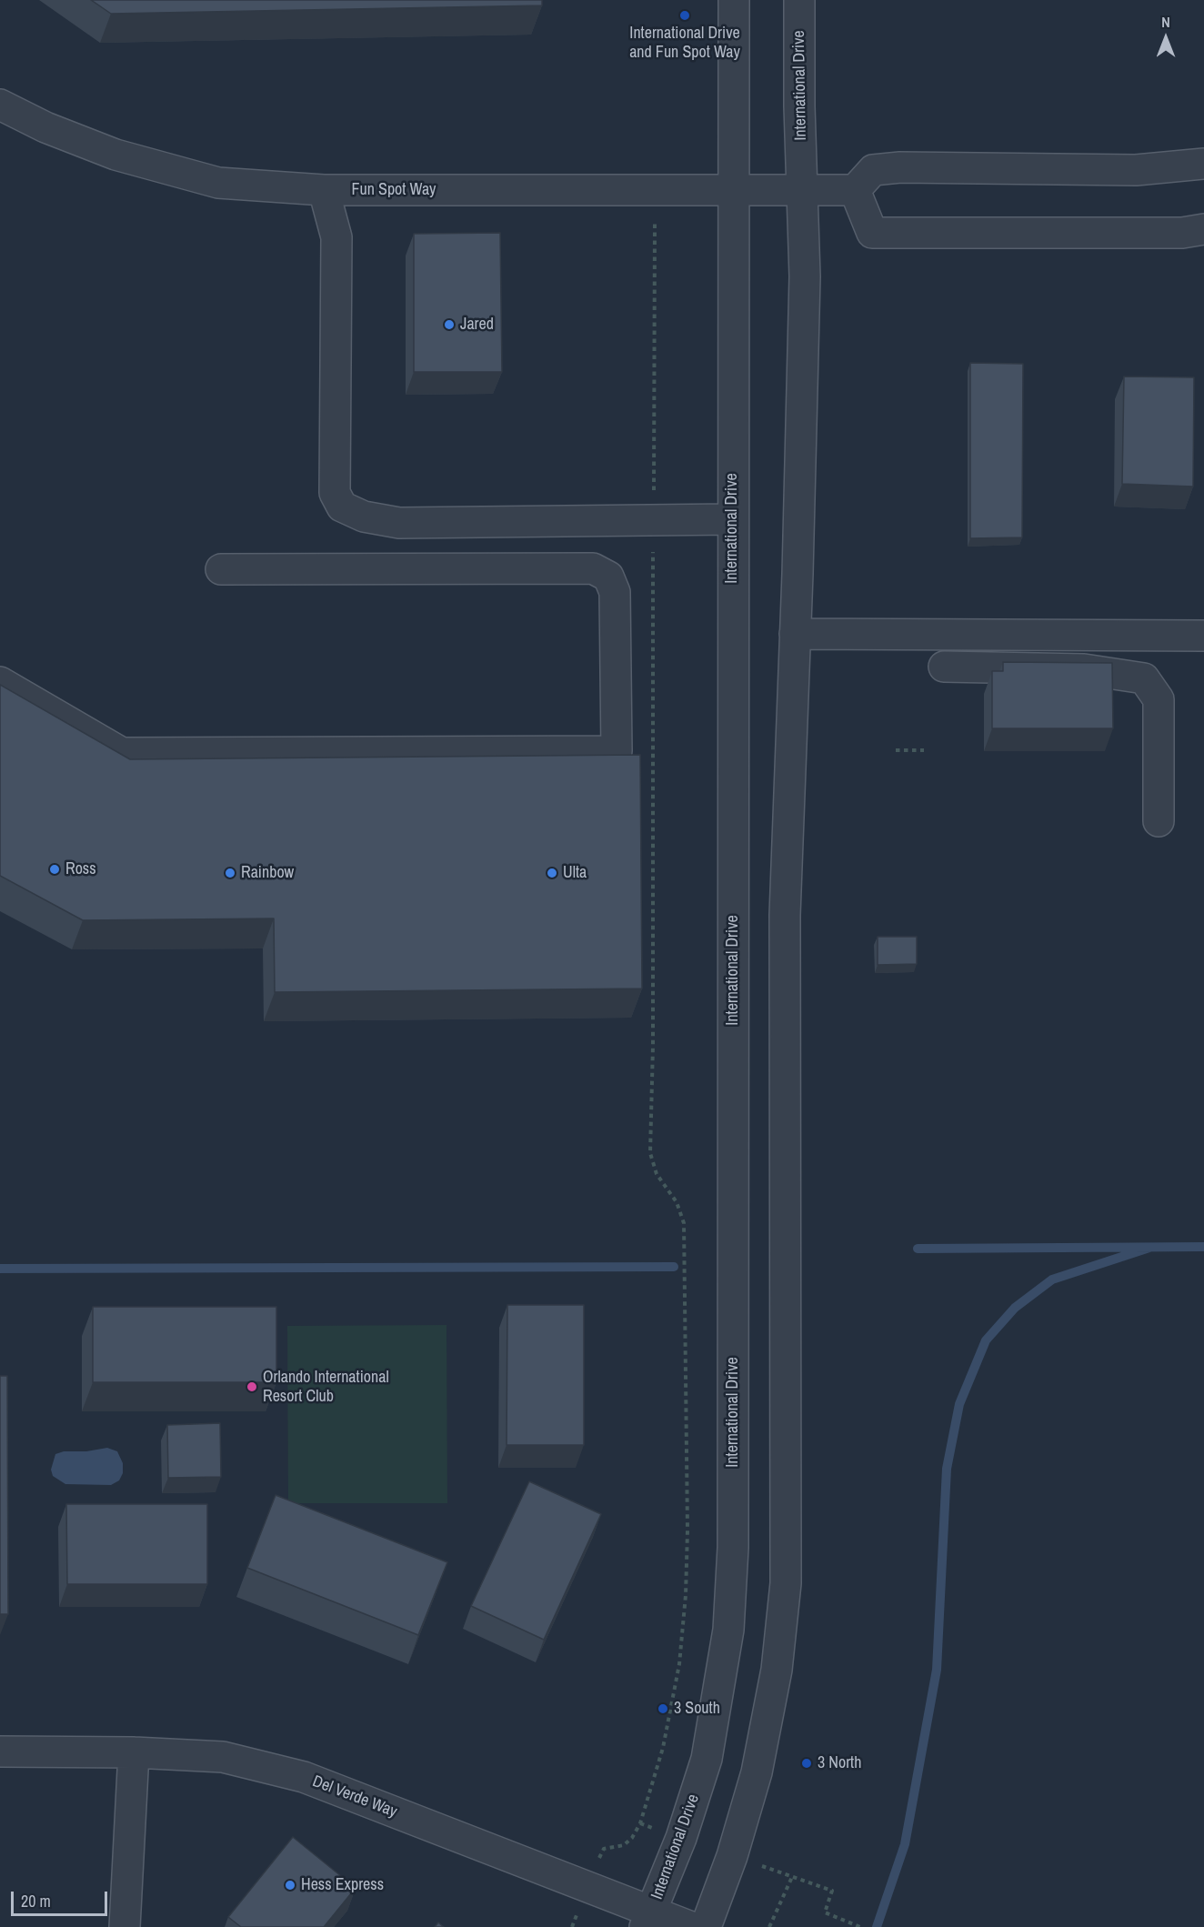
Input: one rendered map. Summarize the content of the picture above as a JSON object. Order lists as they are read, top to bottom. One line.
{"streets":{"street":["International Drive","Fun Spot Way","Del Verde Way"]},"crossings":[["International Drive","Fun Spot Way"],["International Drive","Del Verde Way"]],"places":["International Drive and Fun Spot Way","Jared","Ross","Rainbow","Ulta","Orlando International Resort Club","3 South","3 North","Hess Express"],"scale_bar":"20 m","north":"top"}
